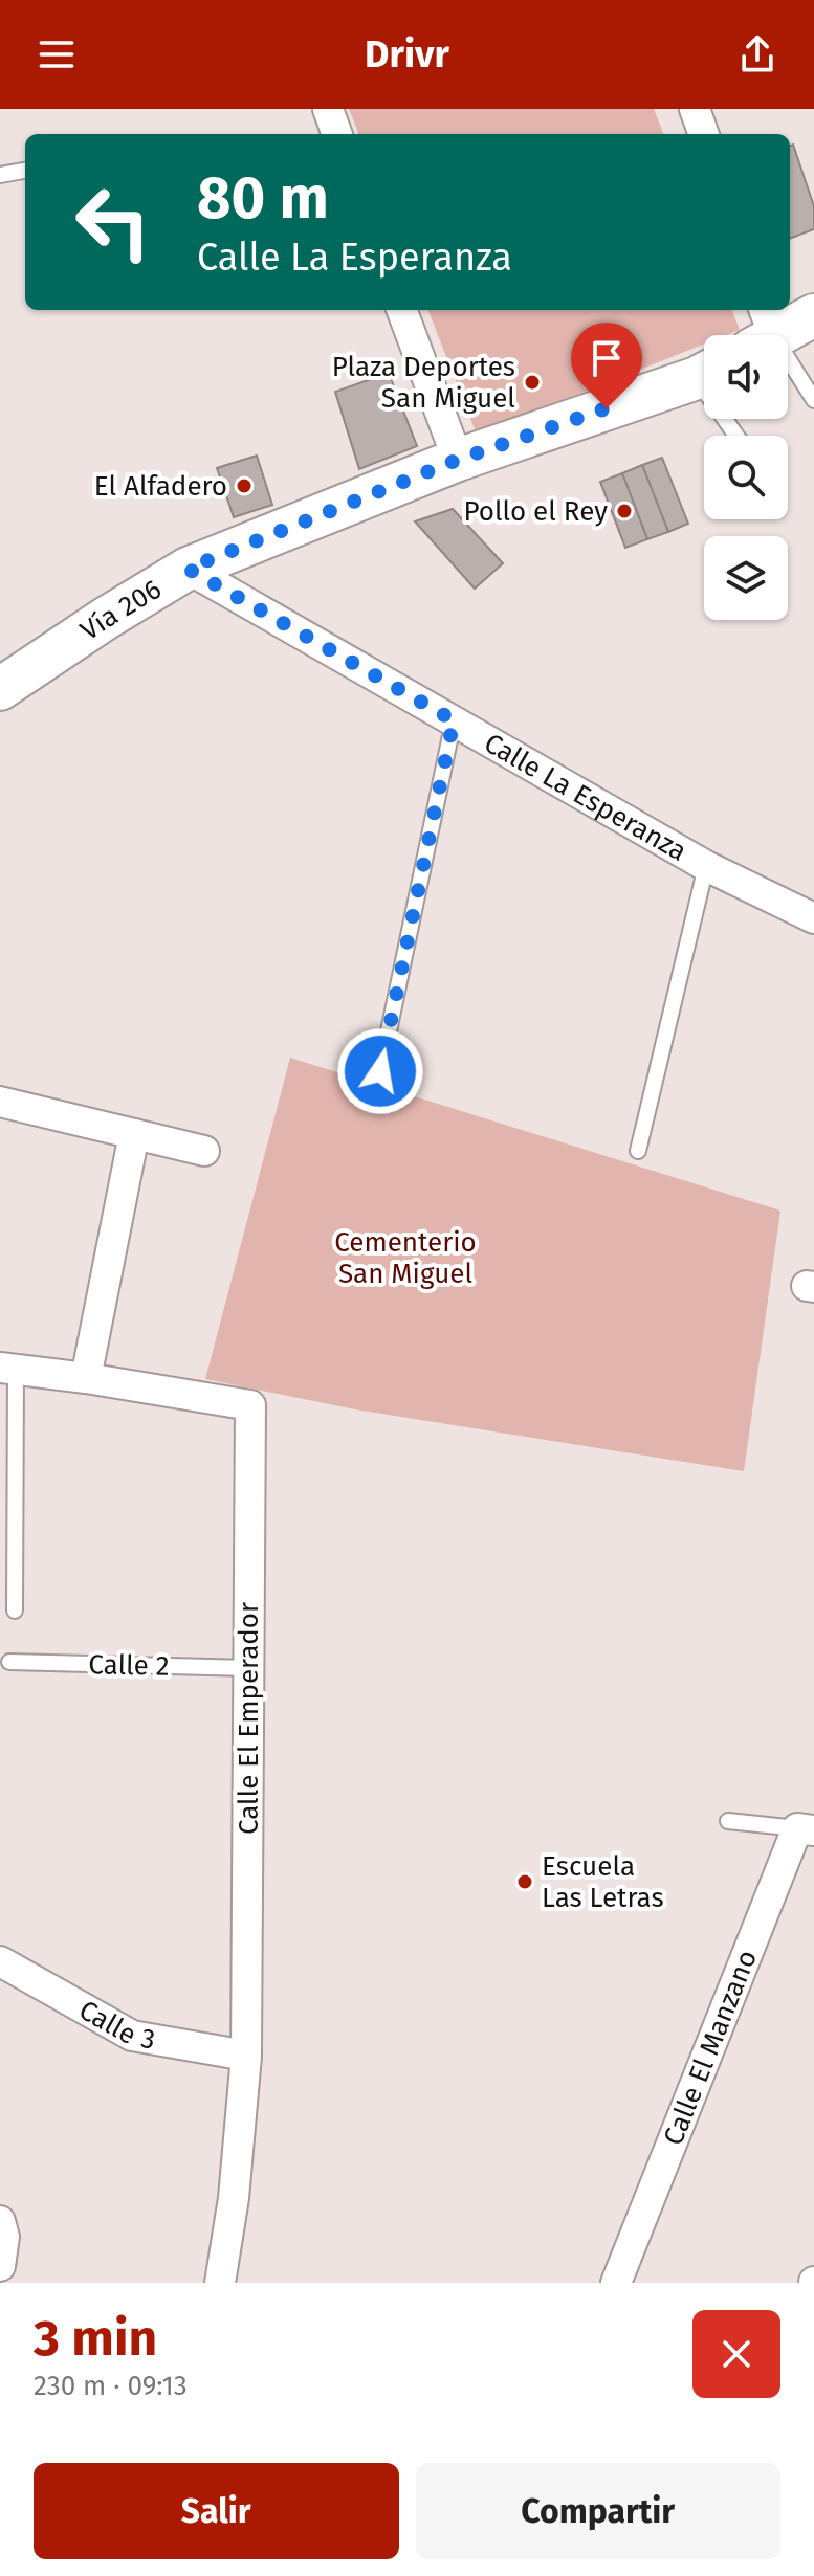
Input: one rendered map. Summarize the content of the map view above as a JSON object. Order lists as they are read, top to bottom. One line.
{"streets":{"main road":["Vía 206"],"street":["Calle La Esperanza","Calle El Emperador","Calle 3","Calle El Manzano"],"lane":["Calle 2"]},"crossings":[["Vía 206","Calle La Esperanza"],["Calle 2","Calle El Emperador"],["Calle El Emperador","Calle 3"]],"parks":["Cementerio San Miguel"],"places":["Plaza Deportes San Miguel","El Alfadero","Pollo el Rey","Escuela Las Letras"],"page":{"header":"Drivr","turn":["80 m","Calle La Esperanza"],"heading":["3 min","230 m · 09:13"],"buttons":["Salir","Compartir"]}}
